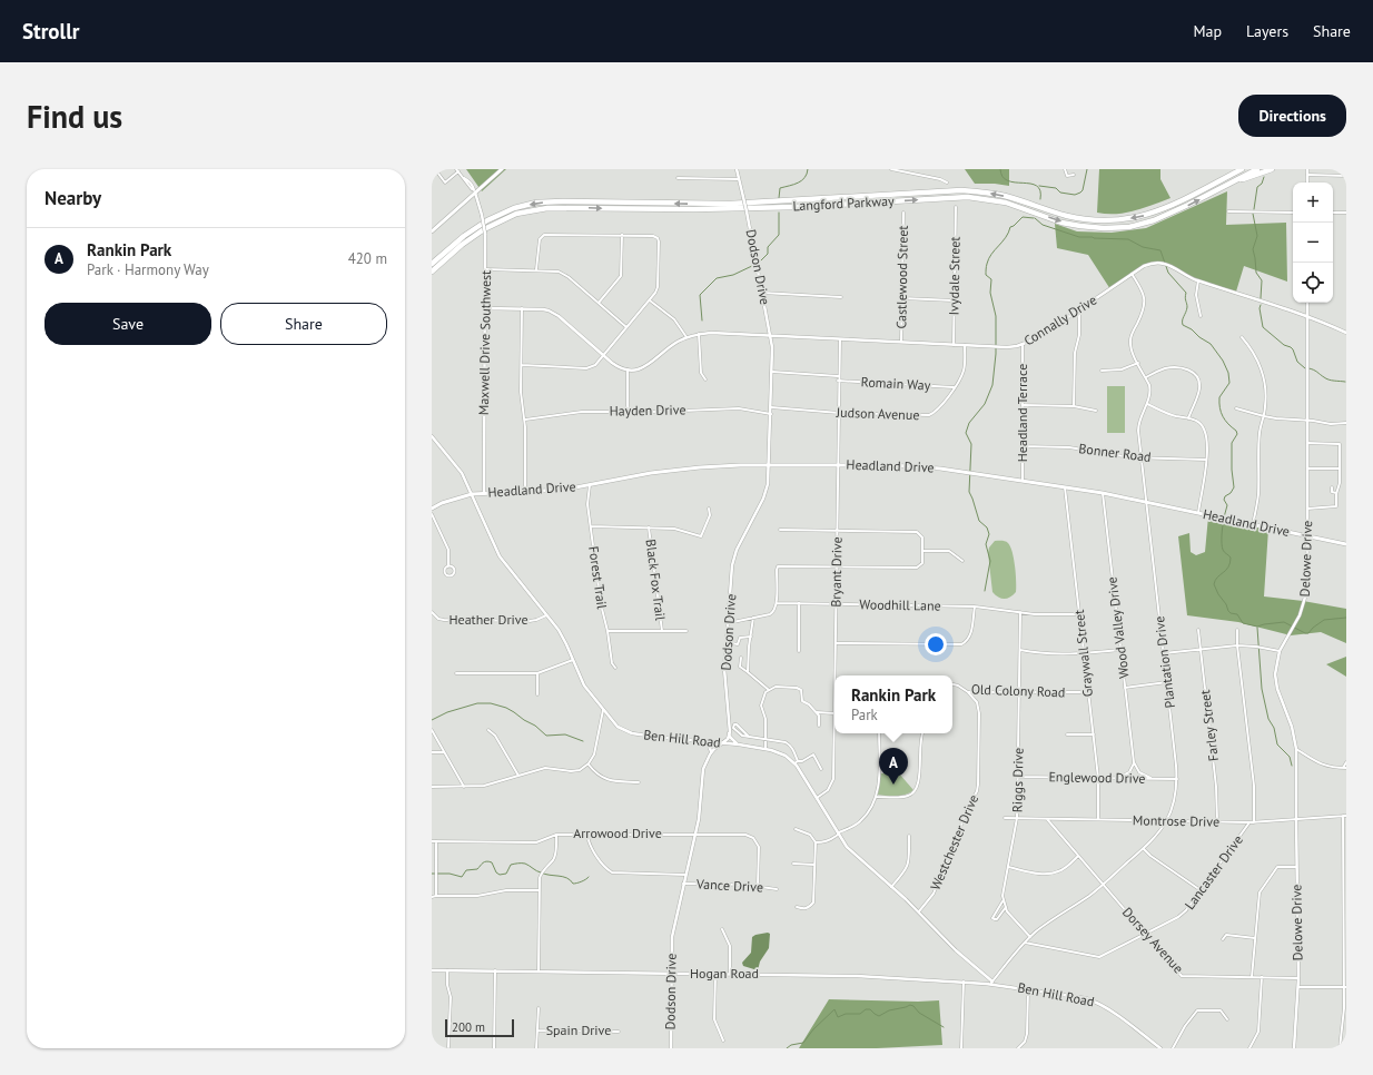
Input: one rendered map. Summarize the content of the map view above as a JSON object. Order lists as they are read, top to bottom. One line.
{"streets":{"highway":["Langford Parkway"],"main road":["Headland Drive"],"street":["Dodson Drive","Ivydale Street","Castlewood Street","Connally Drive","Maxwell Drive Southwest","Romain Way","Hayden Drive","Headland Terrace","Judson Avenue","Bonner Road","Delowe Drive","Bryant Drive","Forest Trail","Black Fox Trail","Woodhill Lane","Heather Drive","Wood Valley Drive","Graywall Street","Plantation Drive","Old Colony Road","Farley Street","Ben Hill Road","Englewood Drive","Riggs Drive","Montrose Drive","Arrowood Drive","Westchester Drive","Lancaster Drive","Vance Drive","Dorsey Avenue","Hogan Road","Spain Drive"]},"crossings":[["Dodson Drive","Connally Drive"],["Dodson Drive","Hayden Drive"],["Dodson Drive","Judson Avenue"],["Dodson Drive","Headland Drive"],["Dodson Drive","Ben Hill Road"],["Dodson Drive","Arrowood Drive"],["Dodson Drive","Vance Drive"],["Dodson Drive","Hogan Road"],["Ivydale Street","Connally Drive"],["Castlewood Street","Connally Drive"],["Connally Drive","Headland Terrace"],["Connally Drive","Judson Avenue"],["Connally Drive","Delowe Drive"],["Connally Drive","Bryant Drive"],["Connally Drive","Plantation Drive"],["Maxwell Drive Southwest","Headland Drive"],["Romain Way","Judson Avenue"],["Romain Way","Bryant Drive"],["Headland Terrace","Bonner Road"],["Headland Terrace","Headland Drive"],["Judson Avenue","Bryant Drive"],["Bonner Road","Plantation Drive"],["Headland Drive","Delowe Drive"],["Headland Drive","Bryant Drive"],["Headland Drive","Forest Trail"],["Headland Drive","Wood Valley Drive"],["Headland Drive","Graywall Street"],["Headland Drive","Plantation Drive"],["Headland Drive","Ben Hill Road"],["Delowe Drive","Montrose Drive"],["Delowe Drive","Dorsey Avenue"],["Bryant Drive","Woodhill Lane"],["Bryant Drive","Ben Hill Road"],["Woodhill Lane","Graywall Street"],["Woodhill Lane","Riggs Drive"],["Heather Drive","Ben Hill Road"],["Graywall Street","Old Colony Road"],["Graywall Street","Englewood Drive"],["Graywall Street","Montrose Drive"],["Plantation Drive","Ben Hill Road"],["Plantation Drive","Englewood Drive"],["Plantation Drive","Riggs Drive"],["Plantation Drive","Montrose Drive"],["Plantation Drive","Lancaster Drive"],["Plantation Drive","Dorsey Avenue"],["Plantation Drive","Hogan Road"],["Old Colony Road","Riggs Drive"],["Old Colony Road","Westchester Drive"],["Farley Street","Montrose Drive"],["Ben Hill Road","Westchester Drive"],["Ben Hill Road","Hogan Road"],["Englewood Drive","Riggs Drive"],["Riggs Drive","Montrose Drive"],["Montrose Drive","Lancaster Drive"],["Montrose Drive","Dorsey Avenue"],["Arrowood Drive","Vance Drive"],["Lancaster Drive","Dorsey Avenue"]],"scale_bar":"200 m","page":{"header":"Strollr","nav":["Map","Layers","Share"],"buttons":["Directions",["Save","Share"]],"title":"Find us","heading":"Nearby","map_buttons":["+","−"],"list":[{"mark":"A","name":"Rankin Park","note":"Park · Harmony Way","value":"420 m"}],"popup":["Rankin Park","Park"],"pins":"A","scale":"200 m"}}
